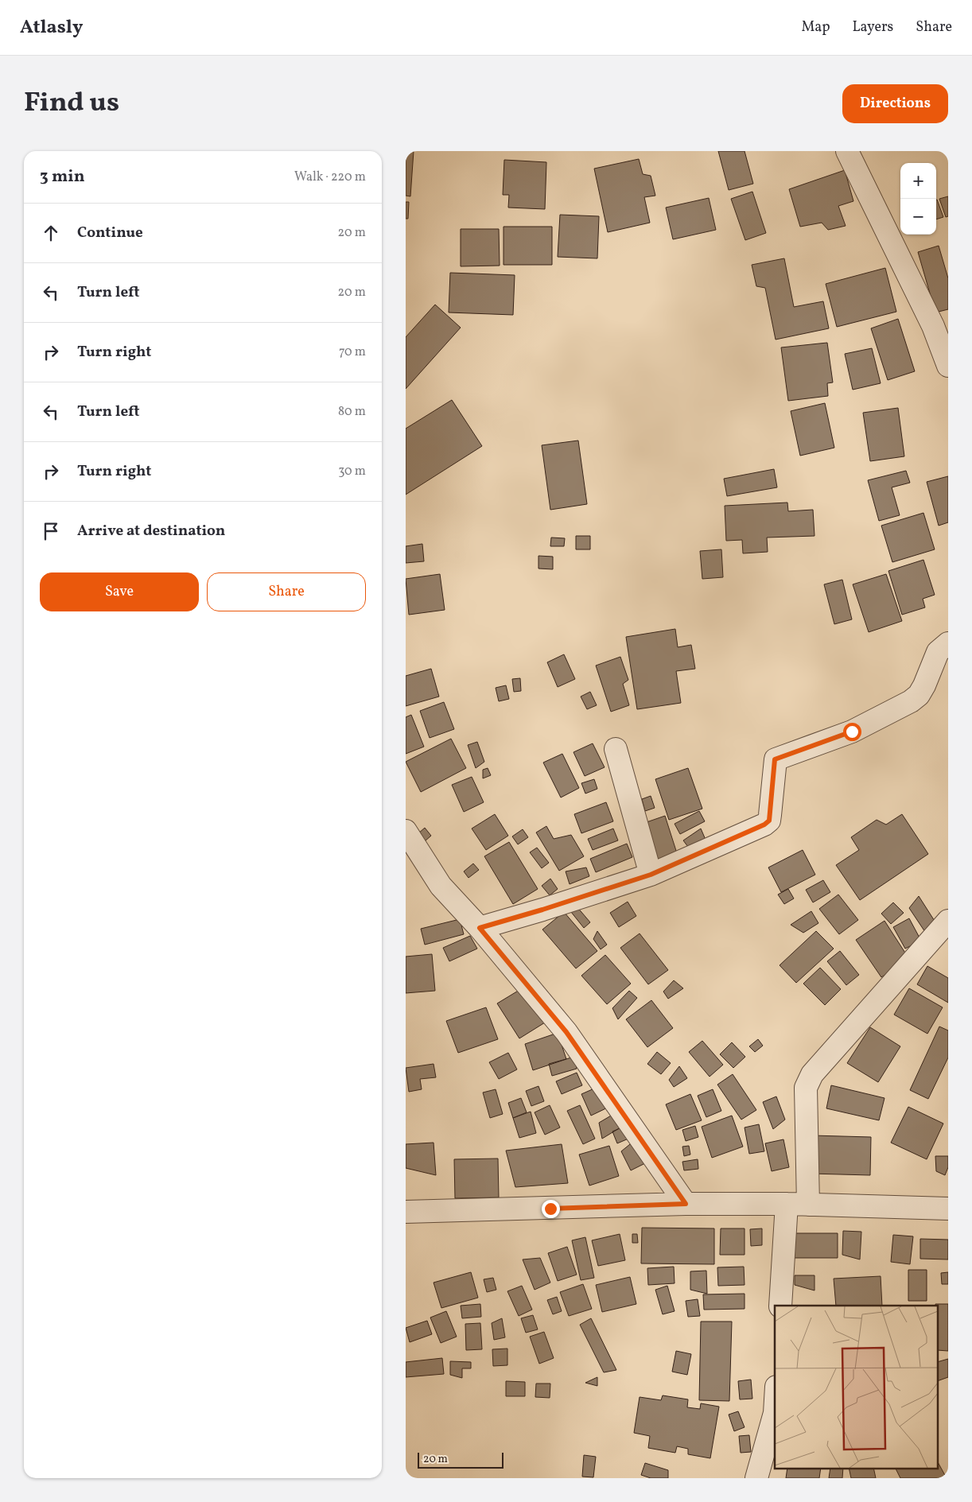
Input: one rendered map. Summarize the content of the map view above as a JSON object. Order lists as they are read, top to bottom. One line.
{"scale_bar":"20 m","page":{"header":"Atlasly","nav":["Map","Layers","Share"],"title":"Find us","buttons":["Directions",["Save","Share"]],"heading":["3 min","Walk · 220 m"],"map_buttons":["+","−"],"list":[["Continue","20 m"],["Turn left","20 m"],["Turn right","70 m"],["Turn left","80 m"],["Turn right","30 m"],"Arrive at destination"],"scale":"20 m"}}
